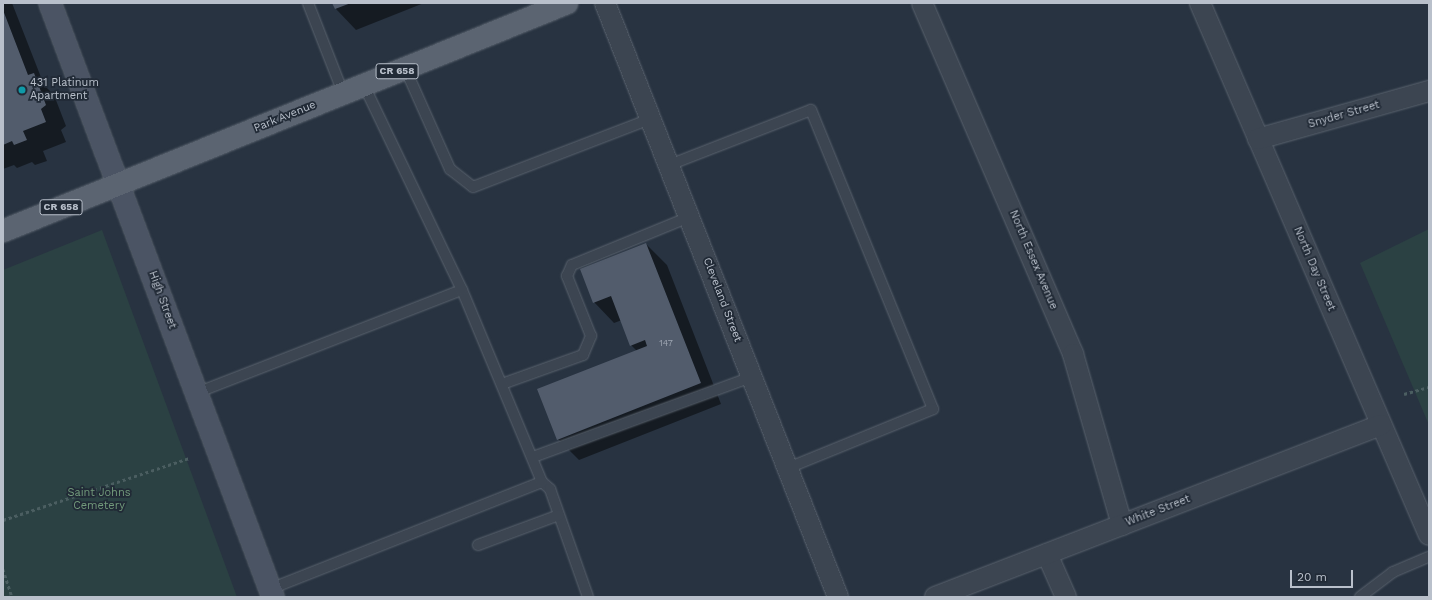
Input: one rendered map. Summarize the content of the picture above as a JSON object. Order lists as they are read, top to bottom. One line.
{"streets":{"main road":["CR 658","Park Avenue","High Street"],"street":["Snyder Street","North Essex Avenue","North Day Street","Cleveland Street","White Street"]},"crossings":[["Snyder Street","North Day Street"],["Park Avenue","High Street"],["North Essex Avenue","White Street"],["North Day Street","White Street"]],"parks":["Saint Johns Cemetery"],"places":["431 Platinum Apartment"],"house_numbers":["147"],"scale_bar":"20 m"}
